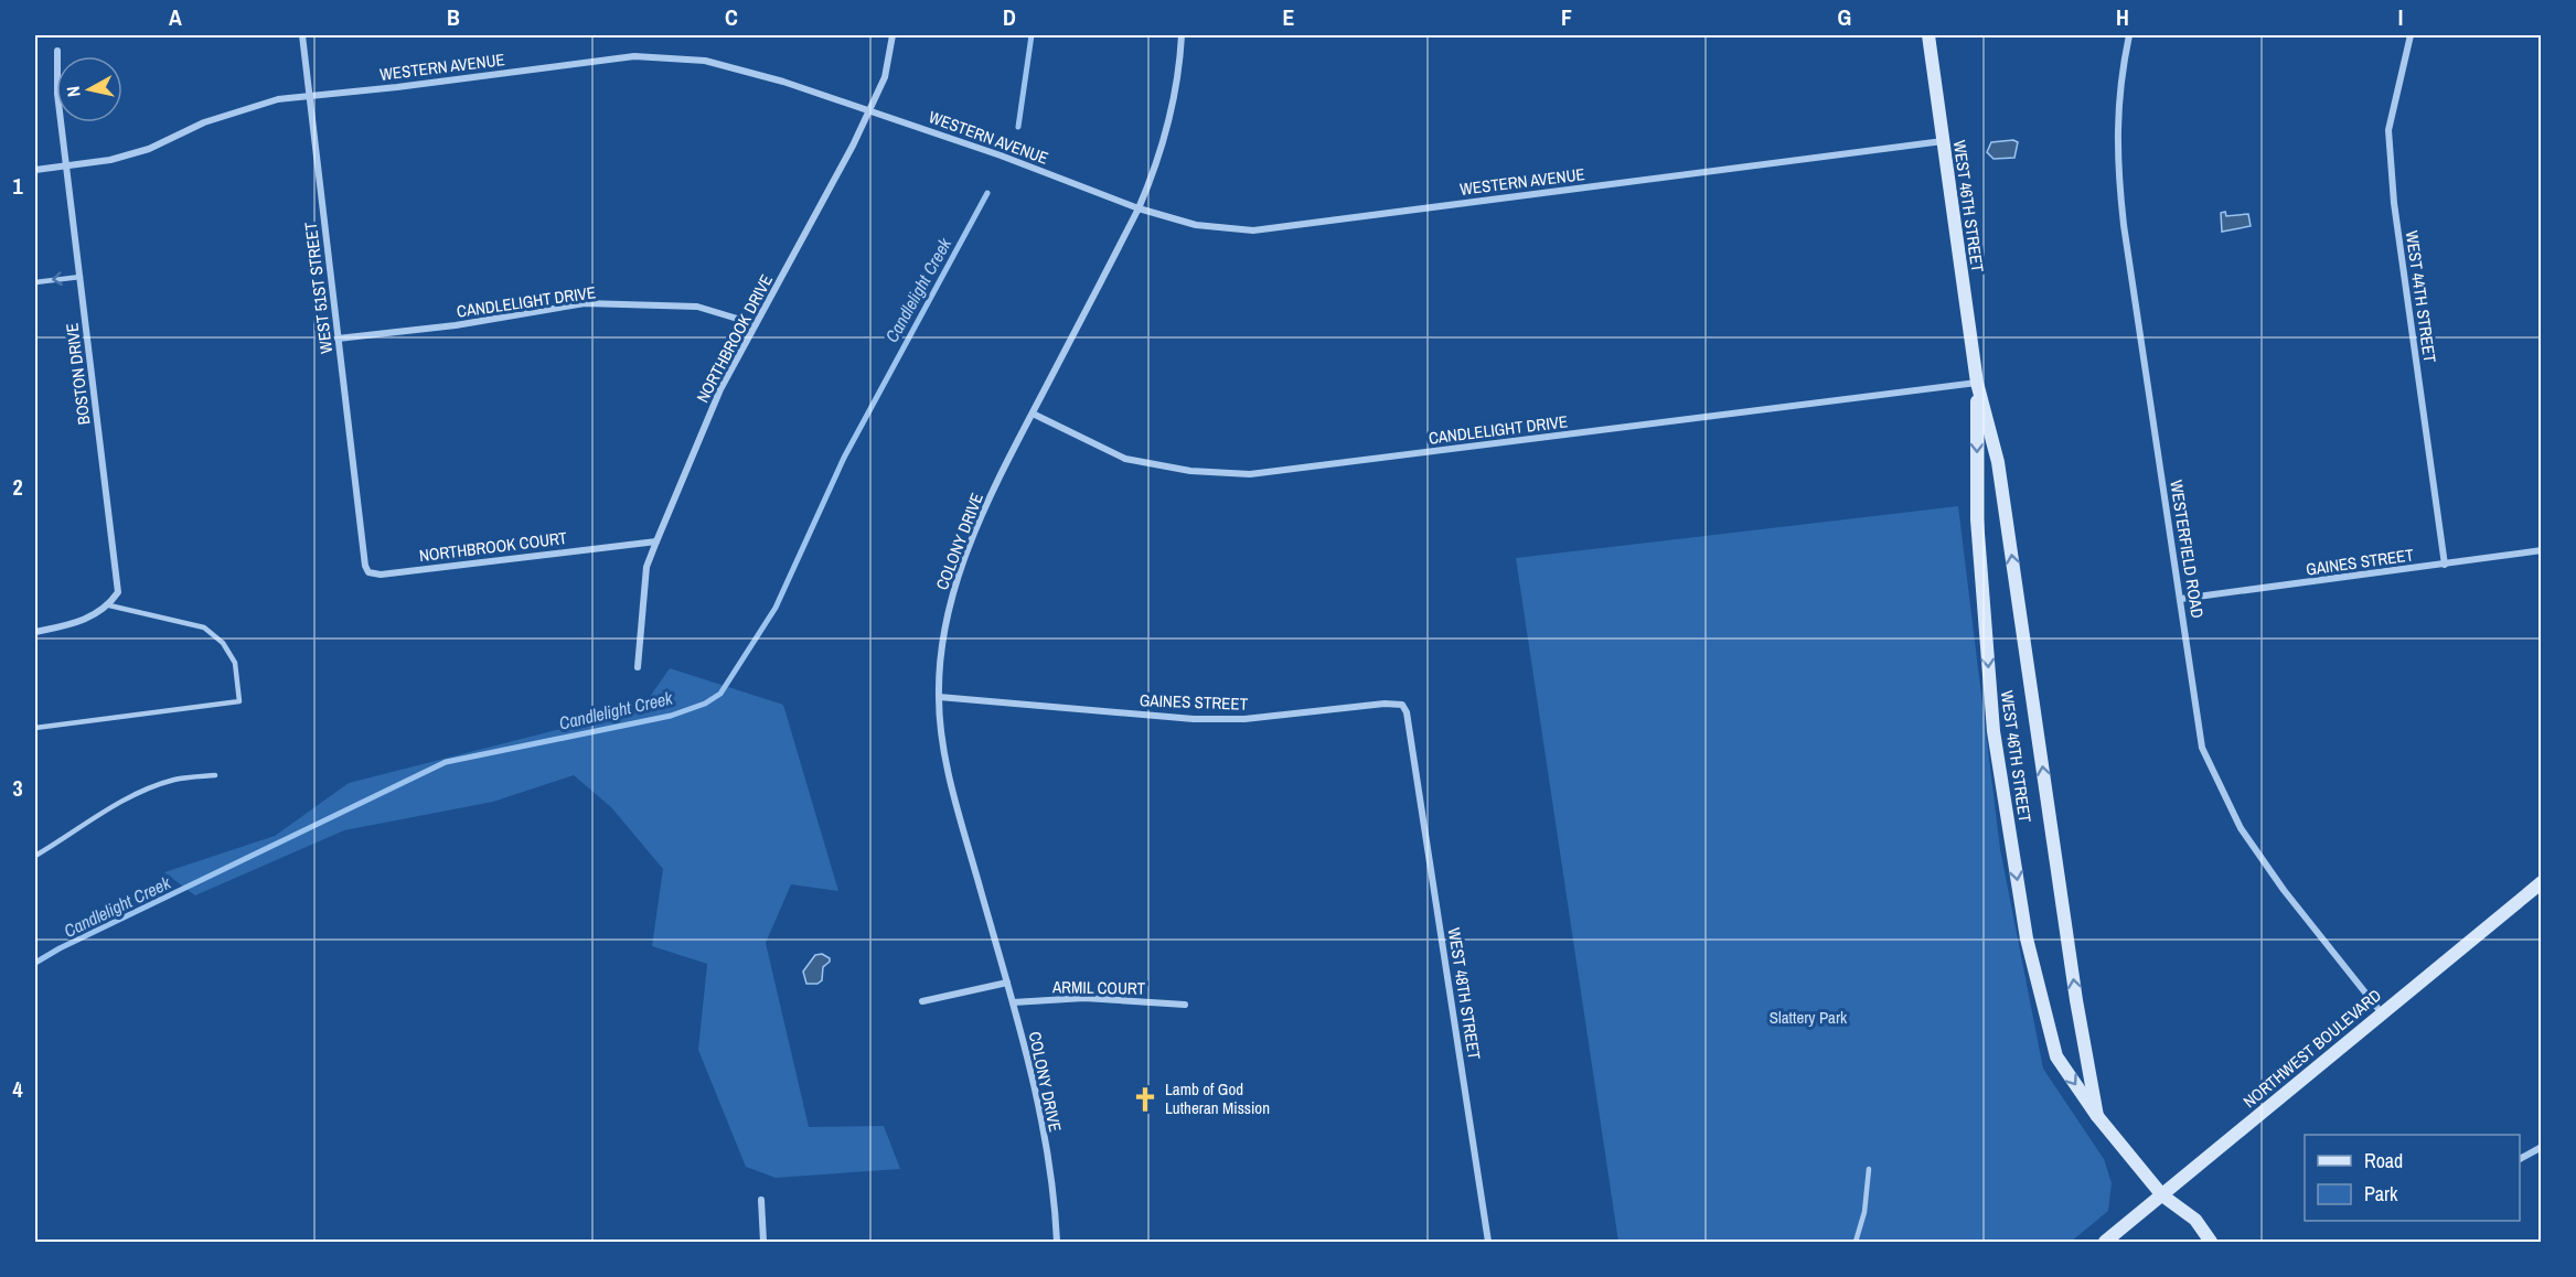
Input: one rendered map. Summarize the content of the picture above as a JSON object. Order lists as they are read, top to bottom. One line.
{"streets":{"street":["WESTERN AVENUE","WEST 46TH STREET","WEST 51ST STREET","WEST 44TH STREET","CANDLELIGHT DRIVE","NORTHBROOK DRIVE","BOSTON DRIVE","COLONY DRIVE","NORTHBROOK COURT","WESTERFIELD ROAD","GAINES STREET","ARMIL COURT","WEST 48TH STREET","NORTHWEST BOULEVARD"]},"crossings":[["WESTERN AVENUE","WEST 46TH STREET"],["WESTERN AVENUE","WEST 51ST STREET"],["WESTERN AVENUE","NORTHBROOK DRIVE"],["WESTERN AVENUE","BOSTON DRIVE"],["WESTERN AVENUE","COLONY DRIVE"],["WEST 46TH STREET","CANDLELIGHT DRIVE"],["WEST 46TH STREET","NORTHWEST BOULEVARD"],["WEST 51ST STREET","CANDLELIGHT DRIVE"],["WEST 51ST STREET","NORTHBROOK COURT"],["WEST 44TH STREET","GAINES STREET"],["CANDLELIGHT DRIVE","NORTHBROOK DRIVE"],["CANDLELIGHT DRIVE","COLONY DRIVE"],["NORTHBROOK DRIVE","NORTHBROOK COURT"],["COLONY DRIVE","GAINES STREET"],["COLONY DRIVE","ARMIL COURT"],["WESTERFIELD ROAD","GAINES STREET"],["WESTERFIELD ROAD","NORTHWEST BOULEVARD"],["GAINES STREET","WEST 48TH STREET"]],"water":["Candlelight Creek"],"parks":["Slattery Park"],"places":{"church":["Lamb of God Lutheran Mission"]},"legend":["Road","Park"],"north":"left","grid":{"columns":["A","B","C","D","E","F","G","H","I"],"rows":["1","2","3","4"]}}
